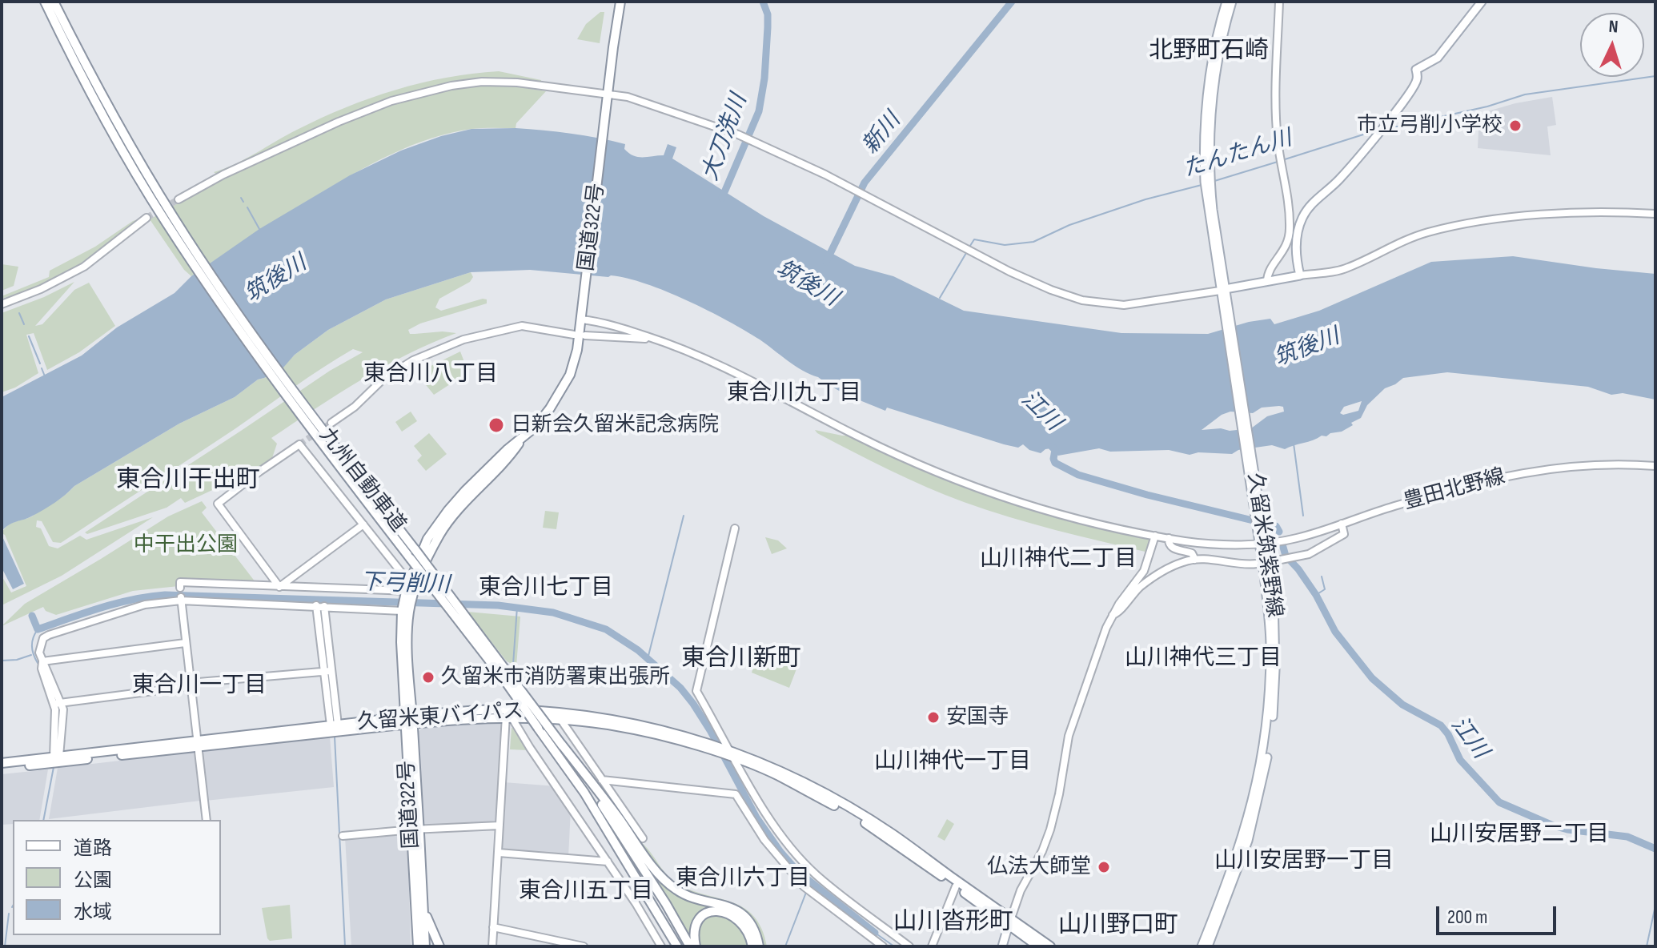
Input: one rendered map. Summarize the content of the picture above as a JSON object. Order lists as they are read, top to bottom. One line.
{"streets":{"highway":["国道322号","九州自動車道","久留米東バイパス"],"main road":["久留米筑紫野線"],"street":["豊田北野線"]},"crossings":[["国道322号","豊田北野線"],["国道322号","久留米東バイパス"],["豊田北野線","久留米筑紫野線"]],"districts":["北野町石崎","東合川八丁目","東合川九丁目","東合川干出町","山川神代二丁目","東合川七丁目","東合川新町","山川神代三丁目","東合川一丁目","山川神代一丁目","山川安居野二丁目","山川安居野一丁目","東合川六丁目","東合川五丁目","山川沓形町","山川野口町"],"water":["新川","大刀洗川","たんたん川","筑後川","江川","下弓削川"],"parks":["中干出公園"],"places":["市立弓削小学校","日新会久留米記念病院","久留米市消防署東出張所","安国寺","仏法大師堂"],"legend":["道路","公園","水域"],"scale_bar":"200 m","north":"top"}
